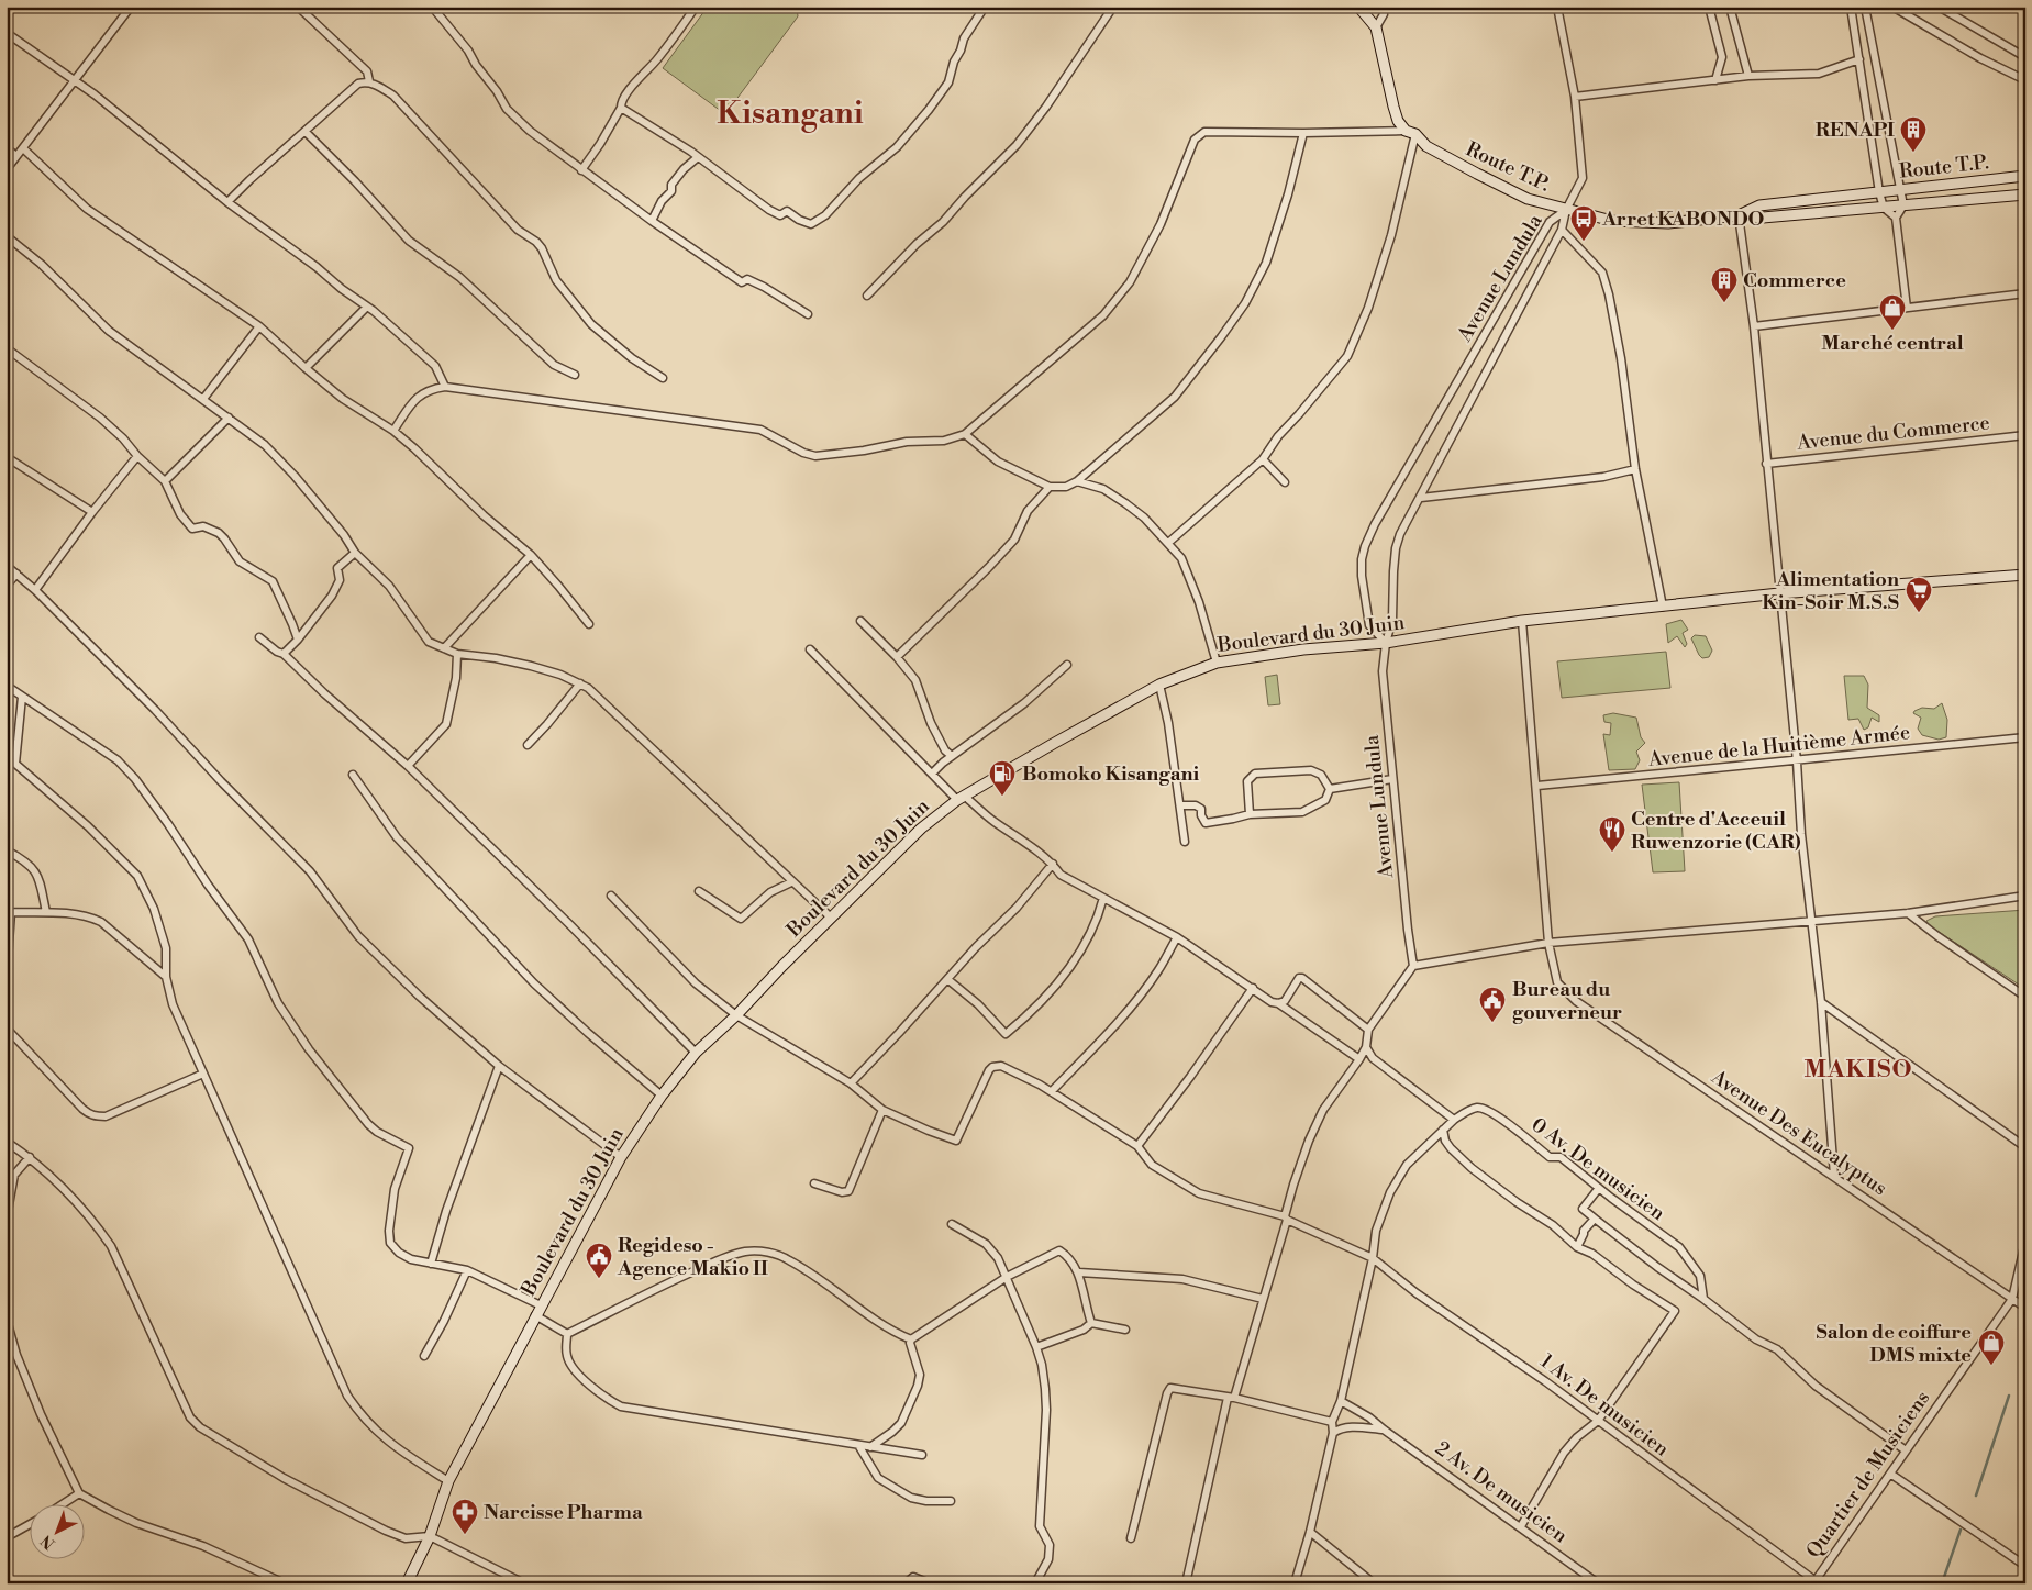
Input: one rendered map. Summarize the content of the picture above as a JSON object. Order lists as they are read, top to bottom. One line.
{"streets":{"street":["Route T.P.","Avenue Lundula","Avenue du Commerce","Boulevard du 30 Juin","Avenue de la Huitième Armée","Avenue Des Eucalyptus","0 Av. De musicien","1 Av. De musicien","Quartier de Musiciens","2 Av. De musicien"]},"crossings":[["Route T.P.","Avenue Lundula"],["Avenue Lundula","Boulevard du 30 Juin"],["Avenue Des Eucalyptus","Quartier de Musiciens"],["0 Av. De musicien","1 Av. De musicien"],["0 Av. De musicien","2 Av. De musicien"],["1 Av. De musicien","Quartier de Musiciens"]],"districts":["Kisangani","MAKISO"],"places":{"building":["RENAPI","Commerce"],"bus stop":["Arret KABONDO"],"shop":["Marché central","Salon de coiffure DMS mixte"],"supermarket":["Alimentation Kin-Soir M.S.S"],"fuel station":["Bomoko Kisangani"],"restaurant":["Centre d'Acceuil Ruwenzorie (CAR)"],"public building":["Bureau du gouverneur","Regideso - Agence Makio II"],"pharmacy":["Narcisse Pharma"]},"north":"bottom left"}
